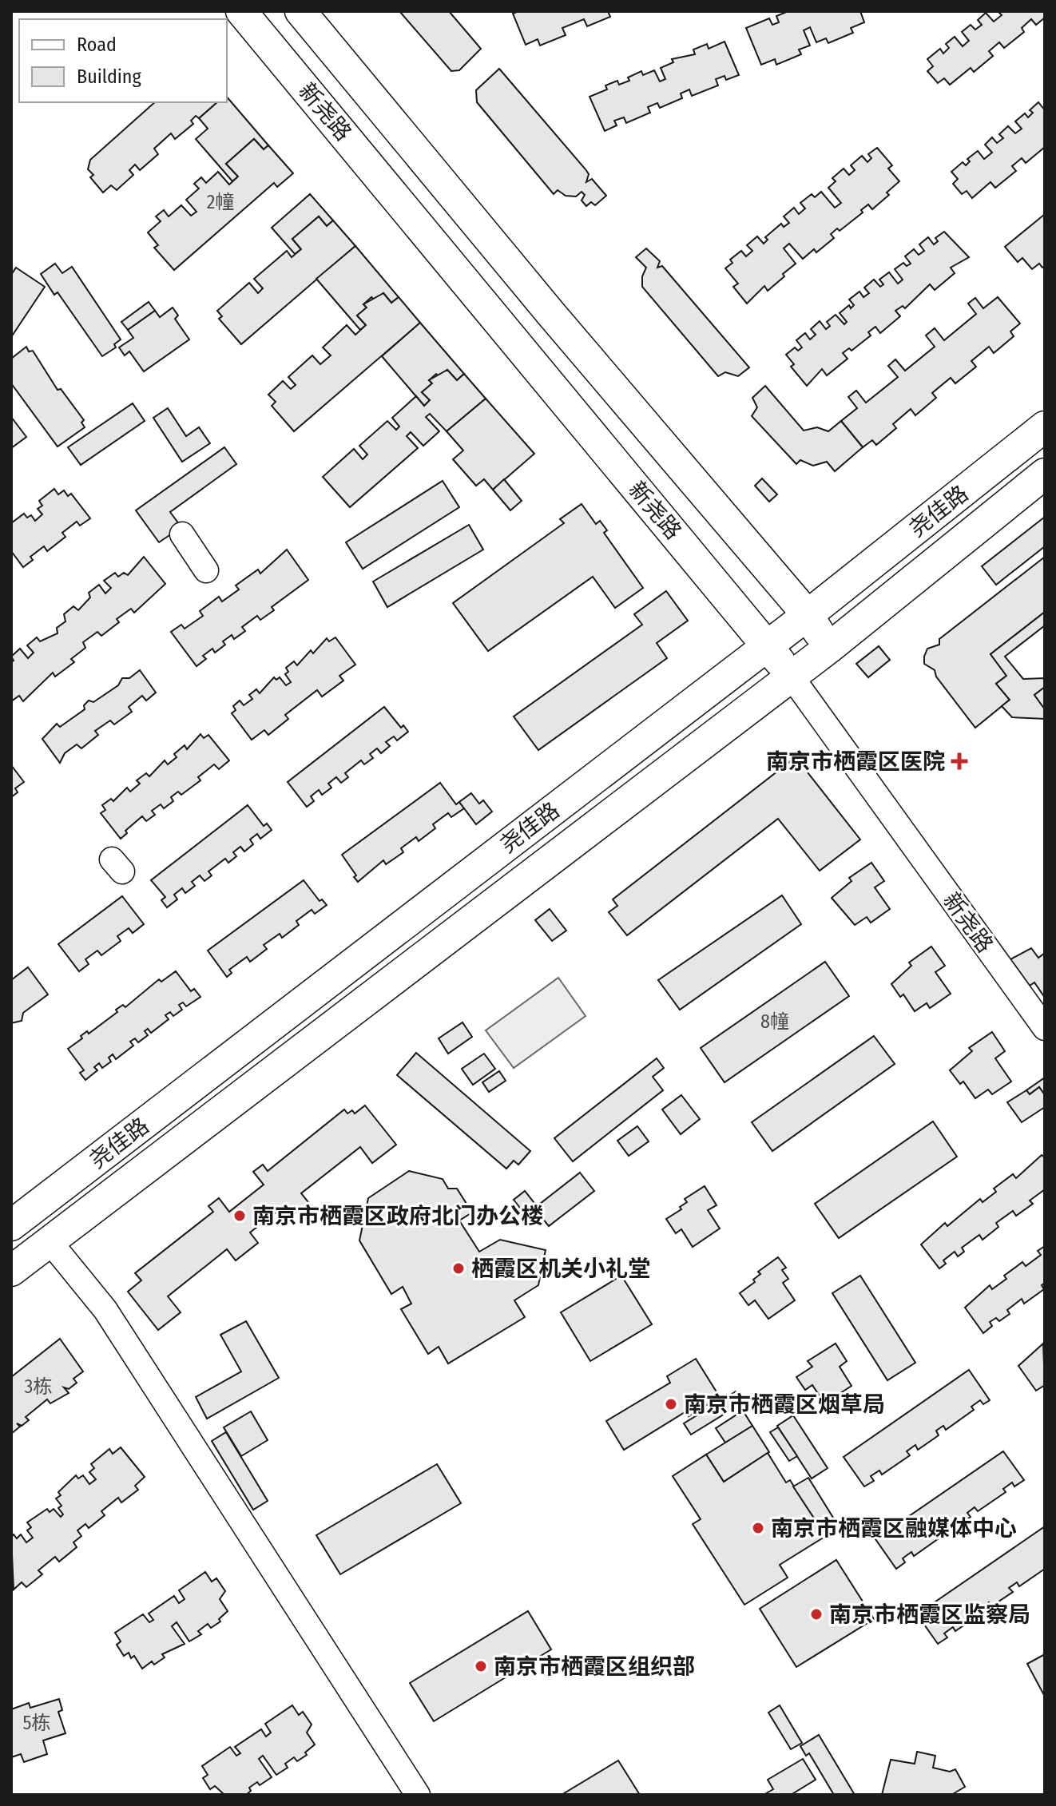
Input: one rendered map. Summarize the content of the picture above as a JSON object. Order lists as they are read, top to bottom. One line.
{"streets":{"main road":["新尧路","尧佳路"]},"crossings":[["新尧路","尧佳路"]],"places":{"health":["南京市栖霞区医院"],"other":["南京市栖霞区政府北门办公楼","栖霞区机关小礼堂","南京市栖霞区烟草局","南京市栖霞区融媒体中心","南京市栖霞区监察局","南京市栖霞区组织部"]},"house_numbers":["2幢","8幢","3栋","5栋"],"legend":["Road","Building"]}
